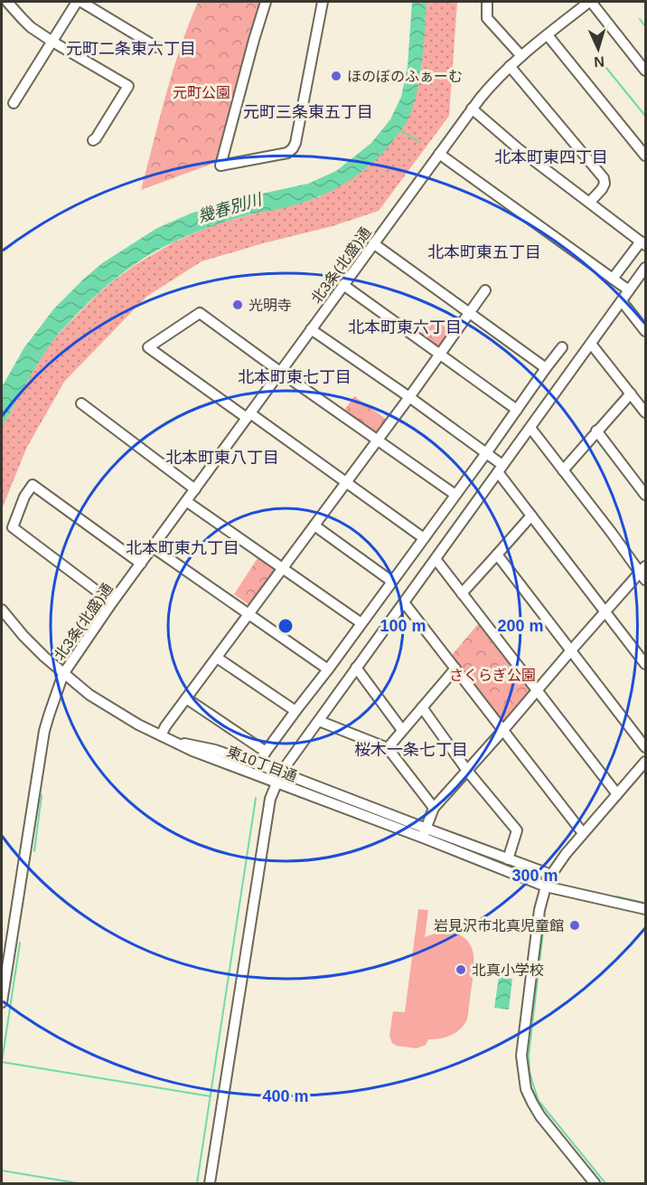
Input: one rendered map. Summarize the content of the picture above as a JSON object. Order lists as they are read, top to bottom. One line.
{"streets":{"street":["北3条(北盛)通","東10丁目通"]},"crossings":[["北3条(北盛)通","東10丁目通"]],"districts":["元町二条東六丁目","元町三条東五丁目","北本町東四丁目","北本町東五丁目","北本町東六丁目","北本町東七丁目","北本町東八丁目","北本町東九丁目","桜木一条七丁目"],"water":["幾春別川"],"parks":["元町公園","さくらぎ公園"],"places":["ほのぼのふぁーむ","光明寺","岩見沢市北真児童館","北真小学校"],"north":"bottom","rings":["100 m","200 m","300 m","400 m"]}
